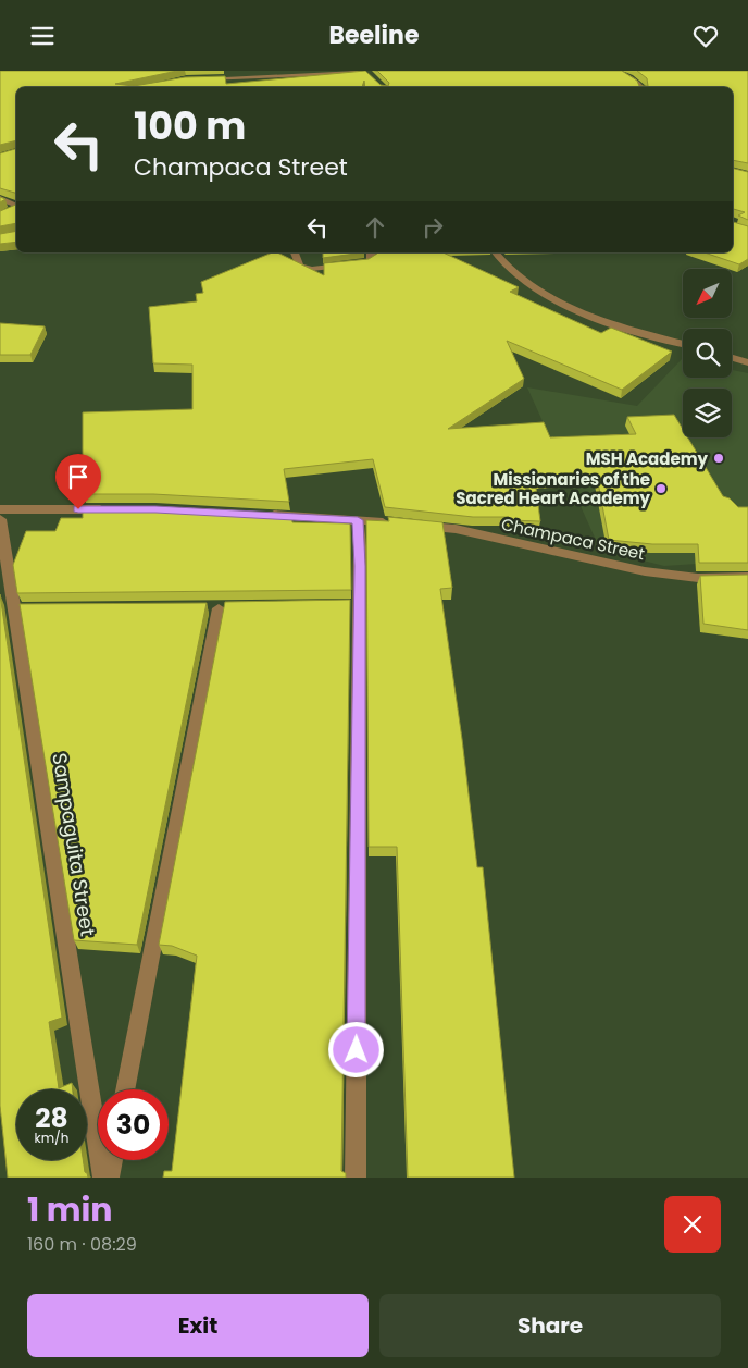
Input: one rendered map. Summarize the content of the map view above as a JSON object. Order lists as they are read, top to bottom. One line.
{"streets":{"street":["Champaca Street","Sampaguita Street"]},"places":["MSH Academy","Missionaries of the Sacred Heart Academy"],"north":"bottom left","page":{"header":"Beeline","turn":["100 m","Champaca Street"],"speed":"28 km/h","limit":"30","heading":["1 min","160 m · 08:29"],"buttons":["Exit","Share"]}}
